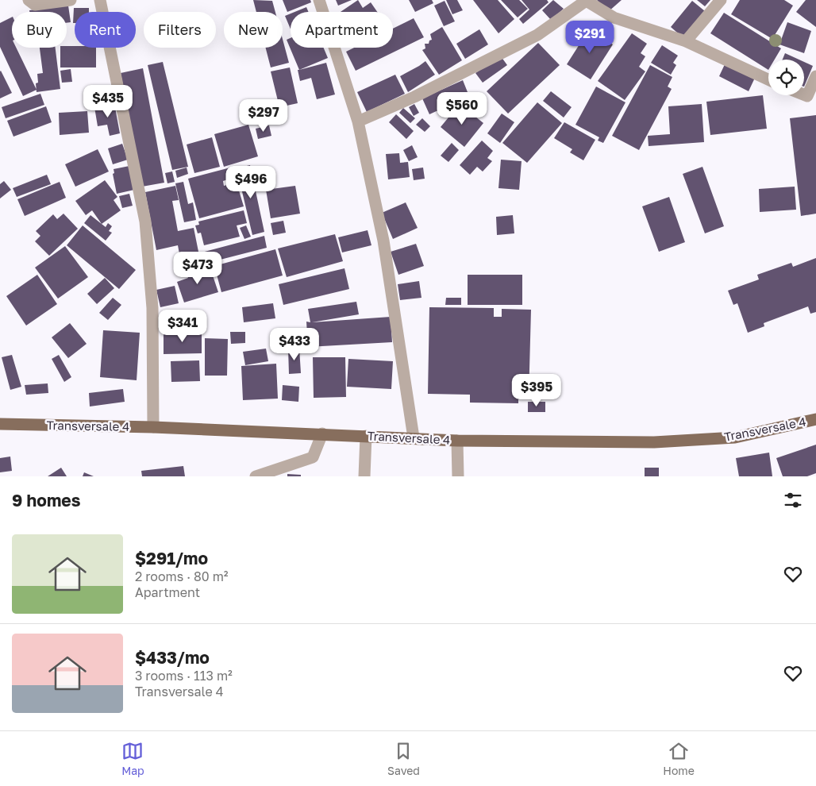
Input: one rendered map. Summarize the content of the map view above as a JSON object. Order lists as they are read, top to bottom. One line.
{"streets":{"main road":["Transversale 4"]},"page":{"chip":["Buy","Rent","Filters","New","Apartment"],"price":["$291","$435","$560","$297","$496","$473","$341","$433","$395"],"heading":"9 homes","list":[{"name":"$291/mo","note":"2 rooms · 80 m² · Apartment"},{"name":"$433/mo","note":"3 rooms · 113 m² · Transversale 4"}],"tabs":["Map","Saved","Home"]}}
